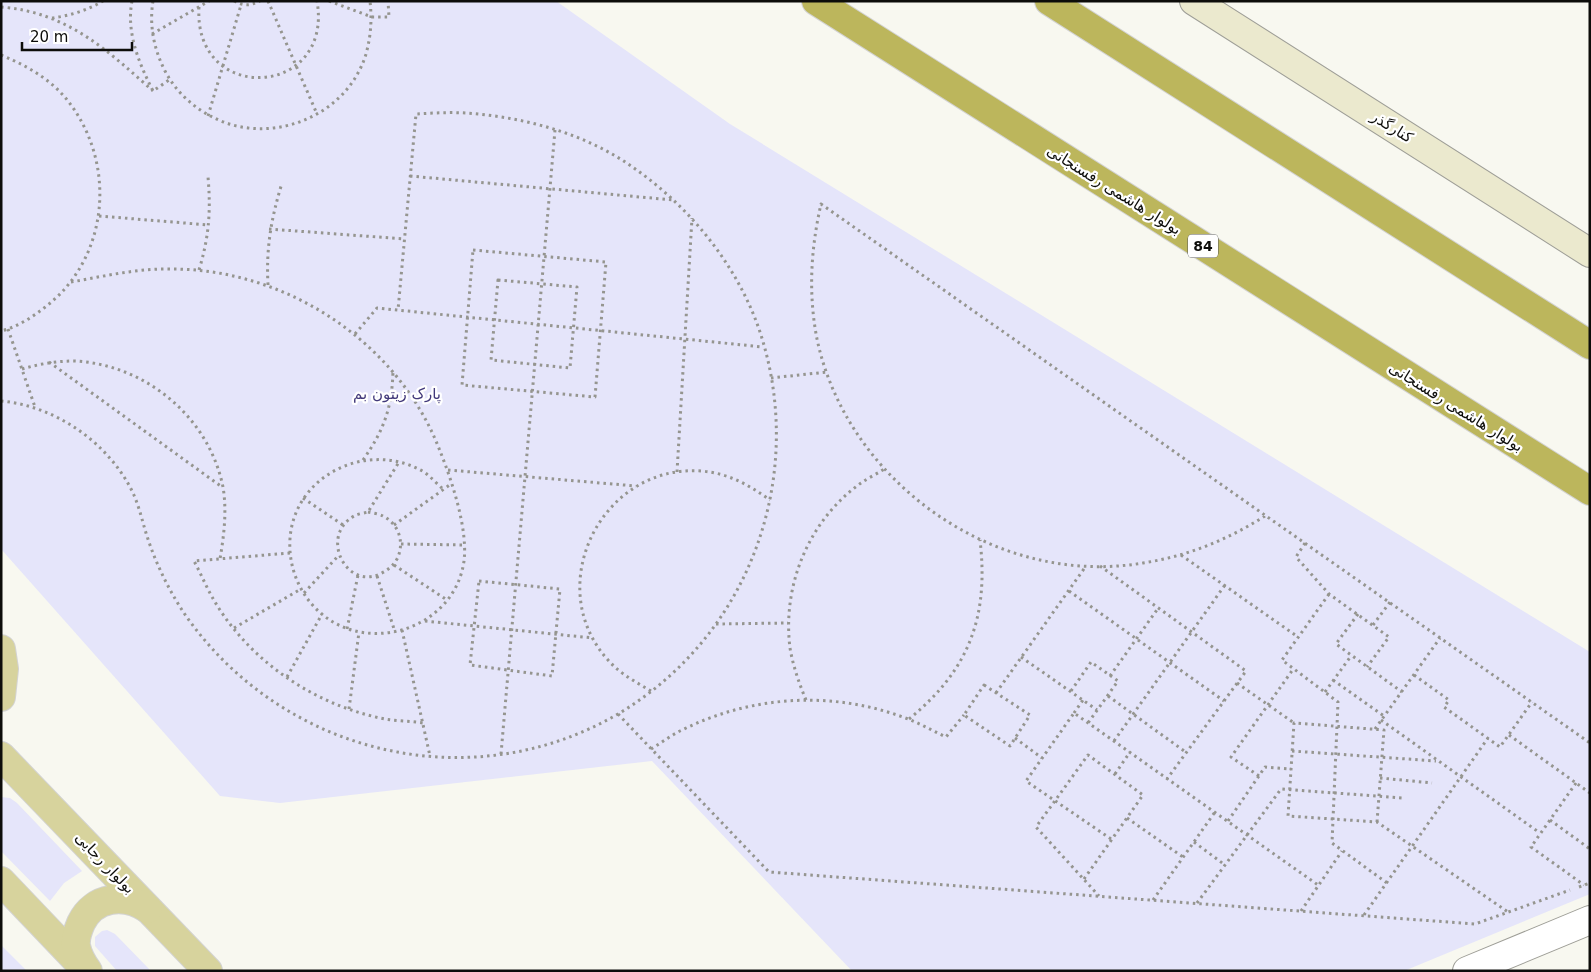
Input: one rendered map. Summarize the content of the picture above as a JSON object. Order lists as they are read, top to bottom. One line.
{"streets":{"highway":["بولوار هاشمی رفسنجانی","84"],"main road":["بولوار رجایی"],"street":["کنارگذر"]},"parks":["پارک زیتون بم"],"scale_bar":"20 m"}
